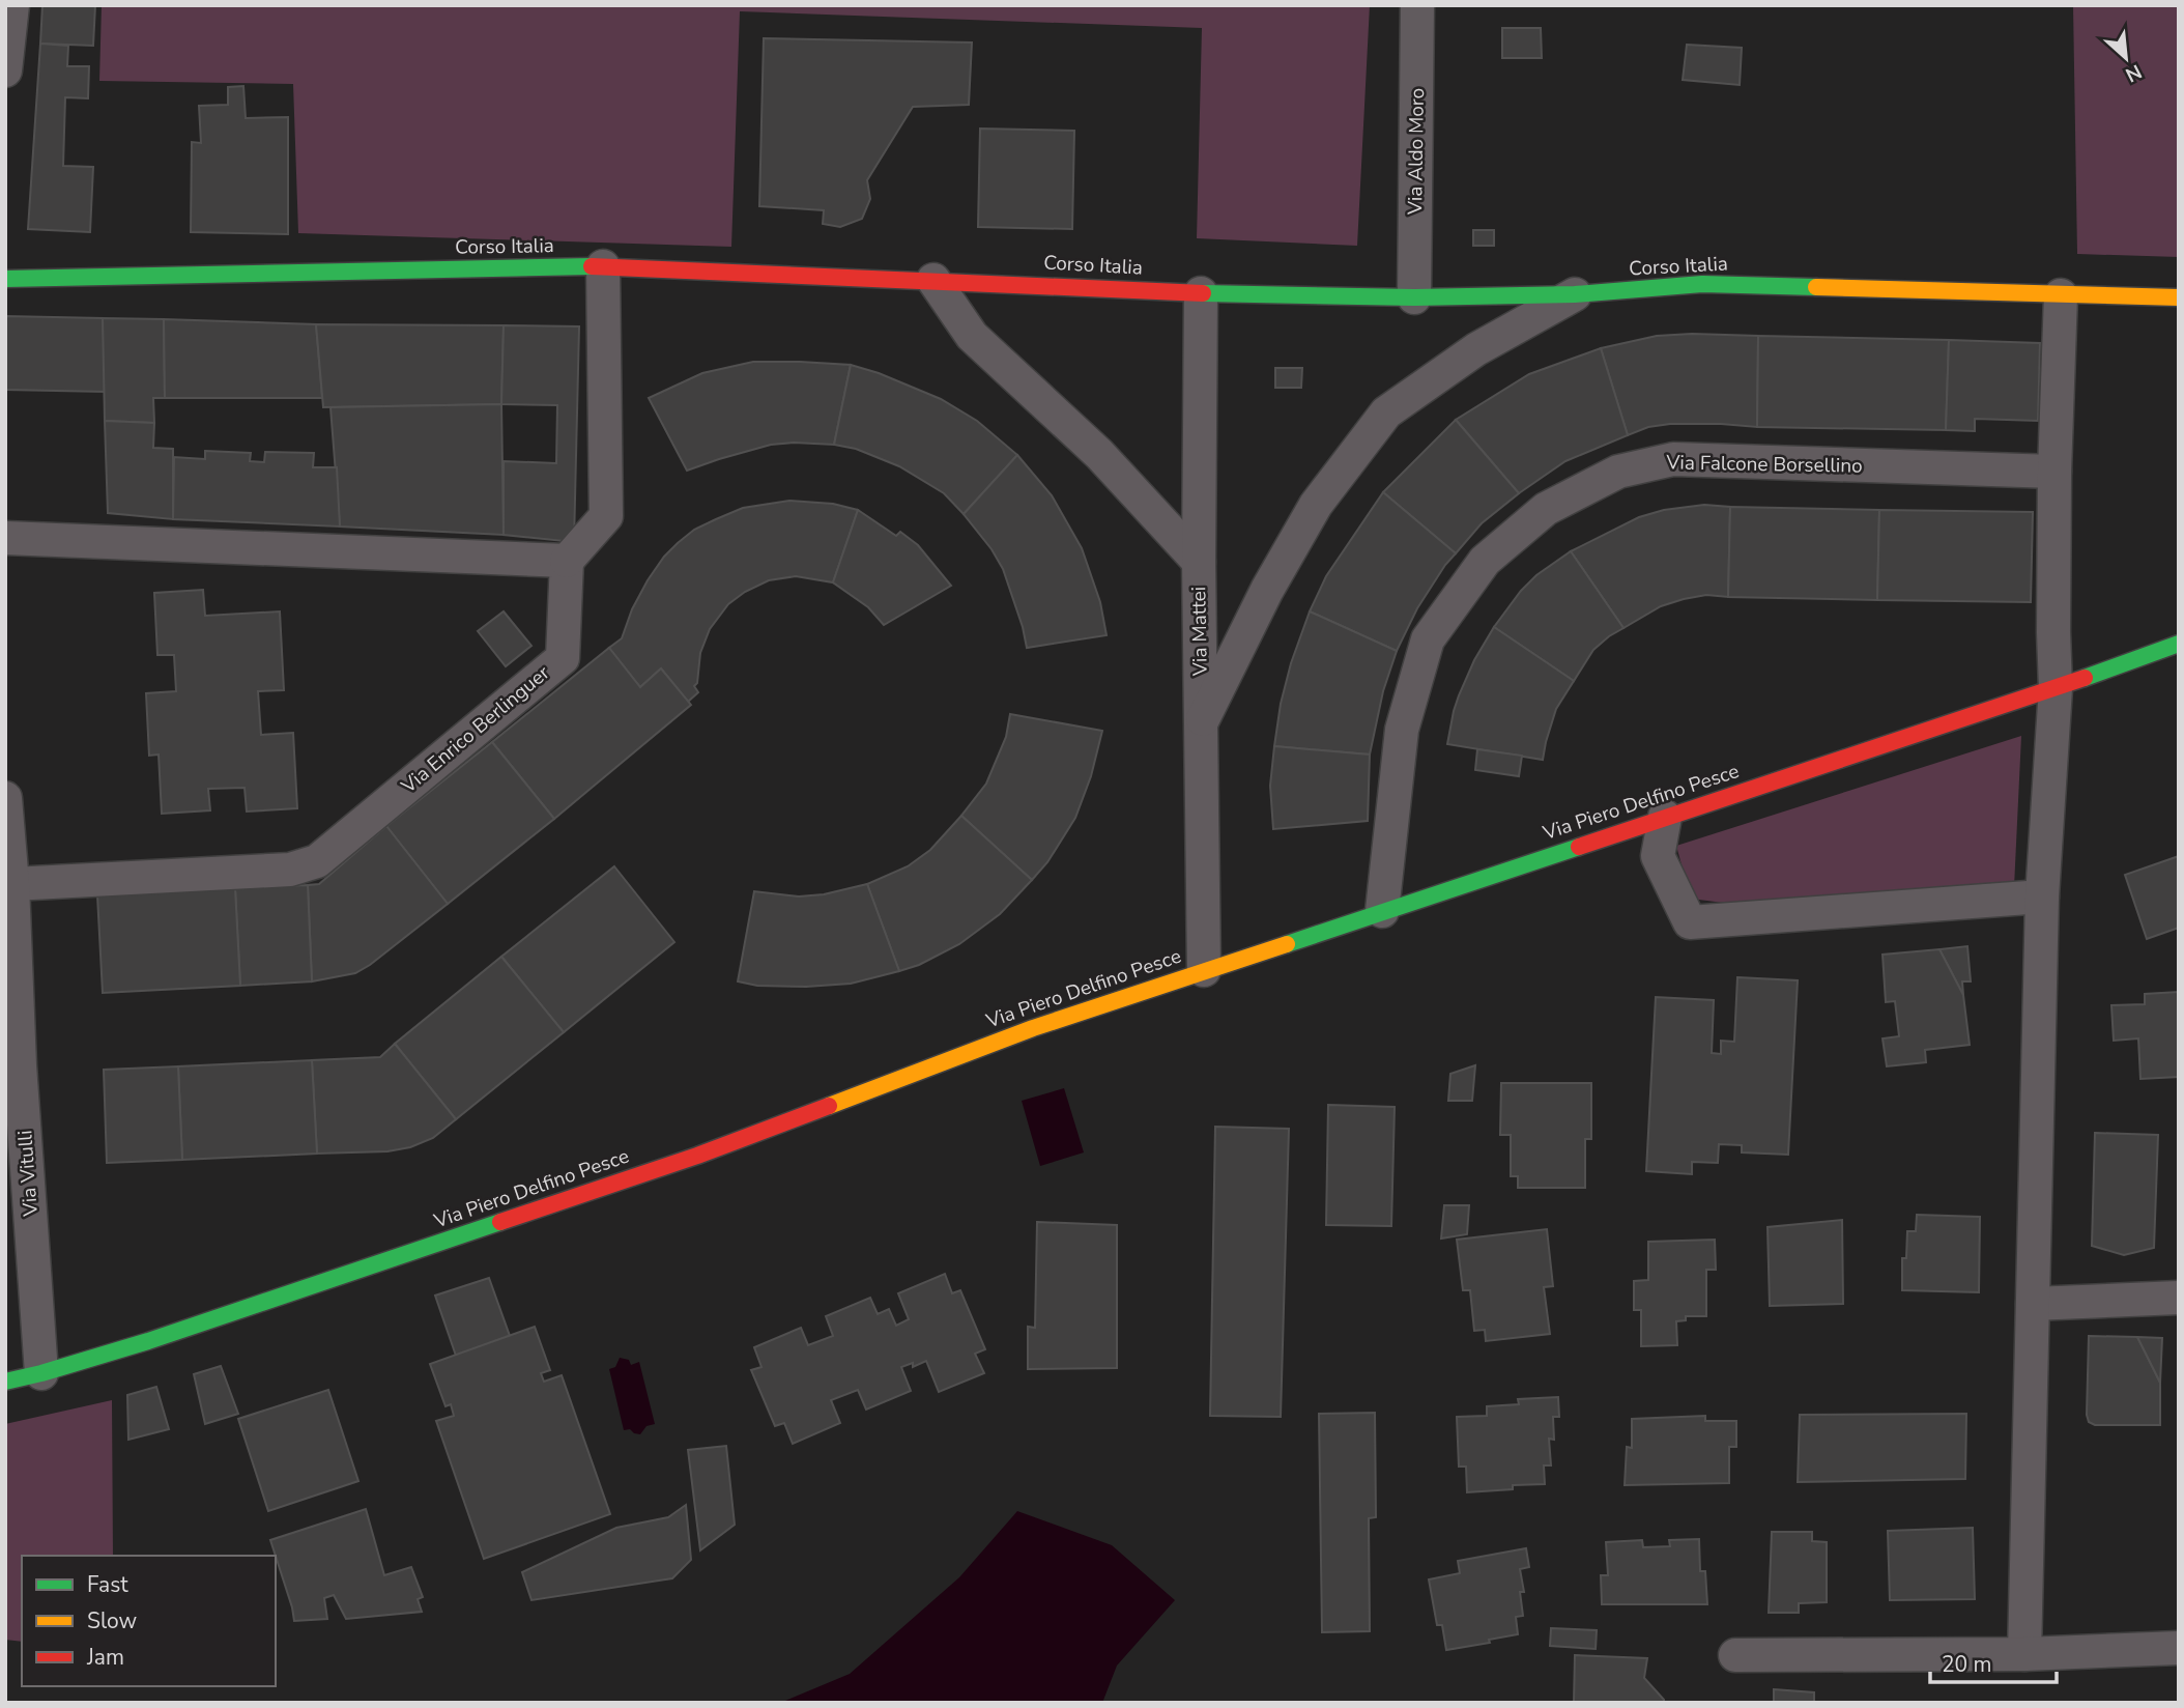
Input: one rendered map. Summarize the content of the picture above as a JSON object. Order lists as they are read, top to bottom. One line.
{"streets":{"street":["Via Aldo Moro","Corso Italia","Via Falcone Borsellino","Via Mattei","Via Enrico Berlinguer","Via Piero Delfino Pesce","Via Vitulli"]},"crossings":[["Via Aldo Moro","Corso Italia"],["Corso Italia","Via Mattei"],["Via Falcone Borsellino","Via Piero Delfino Pesce"],["Via Mattei","Via Piero Delfino Pesce"],["Via Enrico Berlinguer","Via Vitulli"],["Via Piero Delfino Pesce","Via Vitulli"]],"legend":["Fast","Slow","Jam"],"scale_bar":"20 m","north":"bottom right"}
